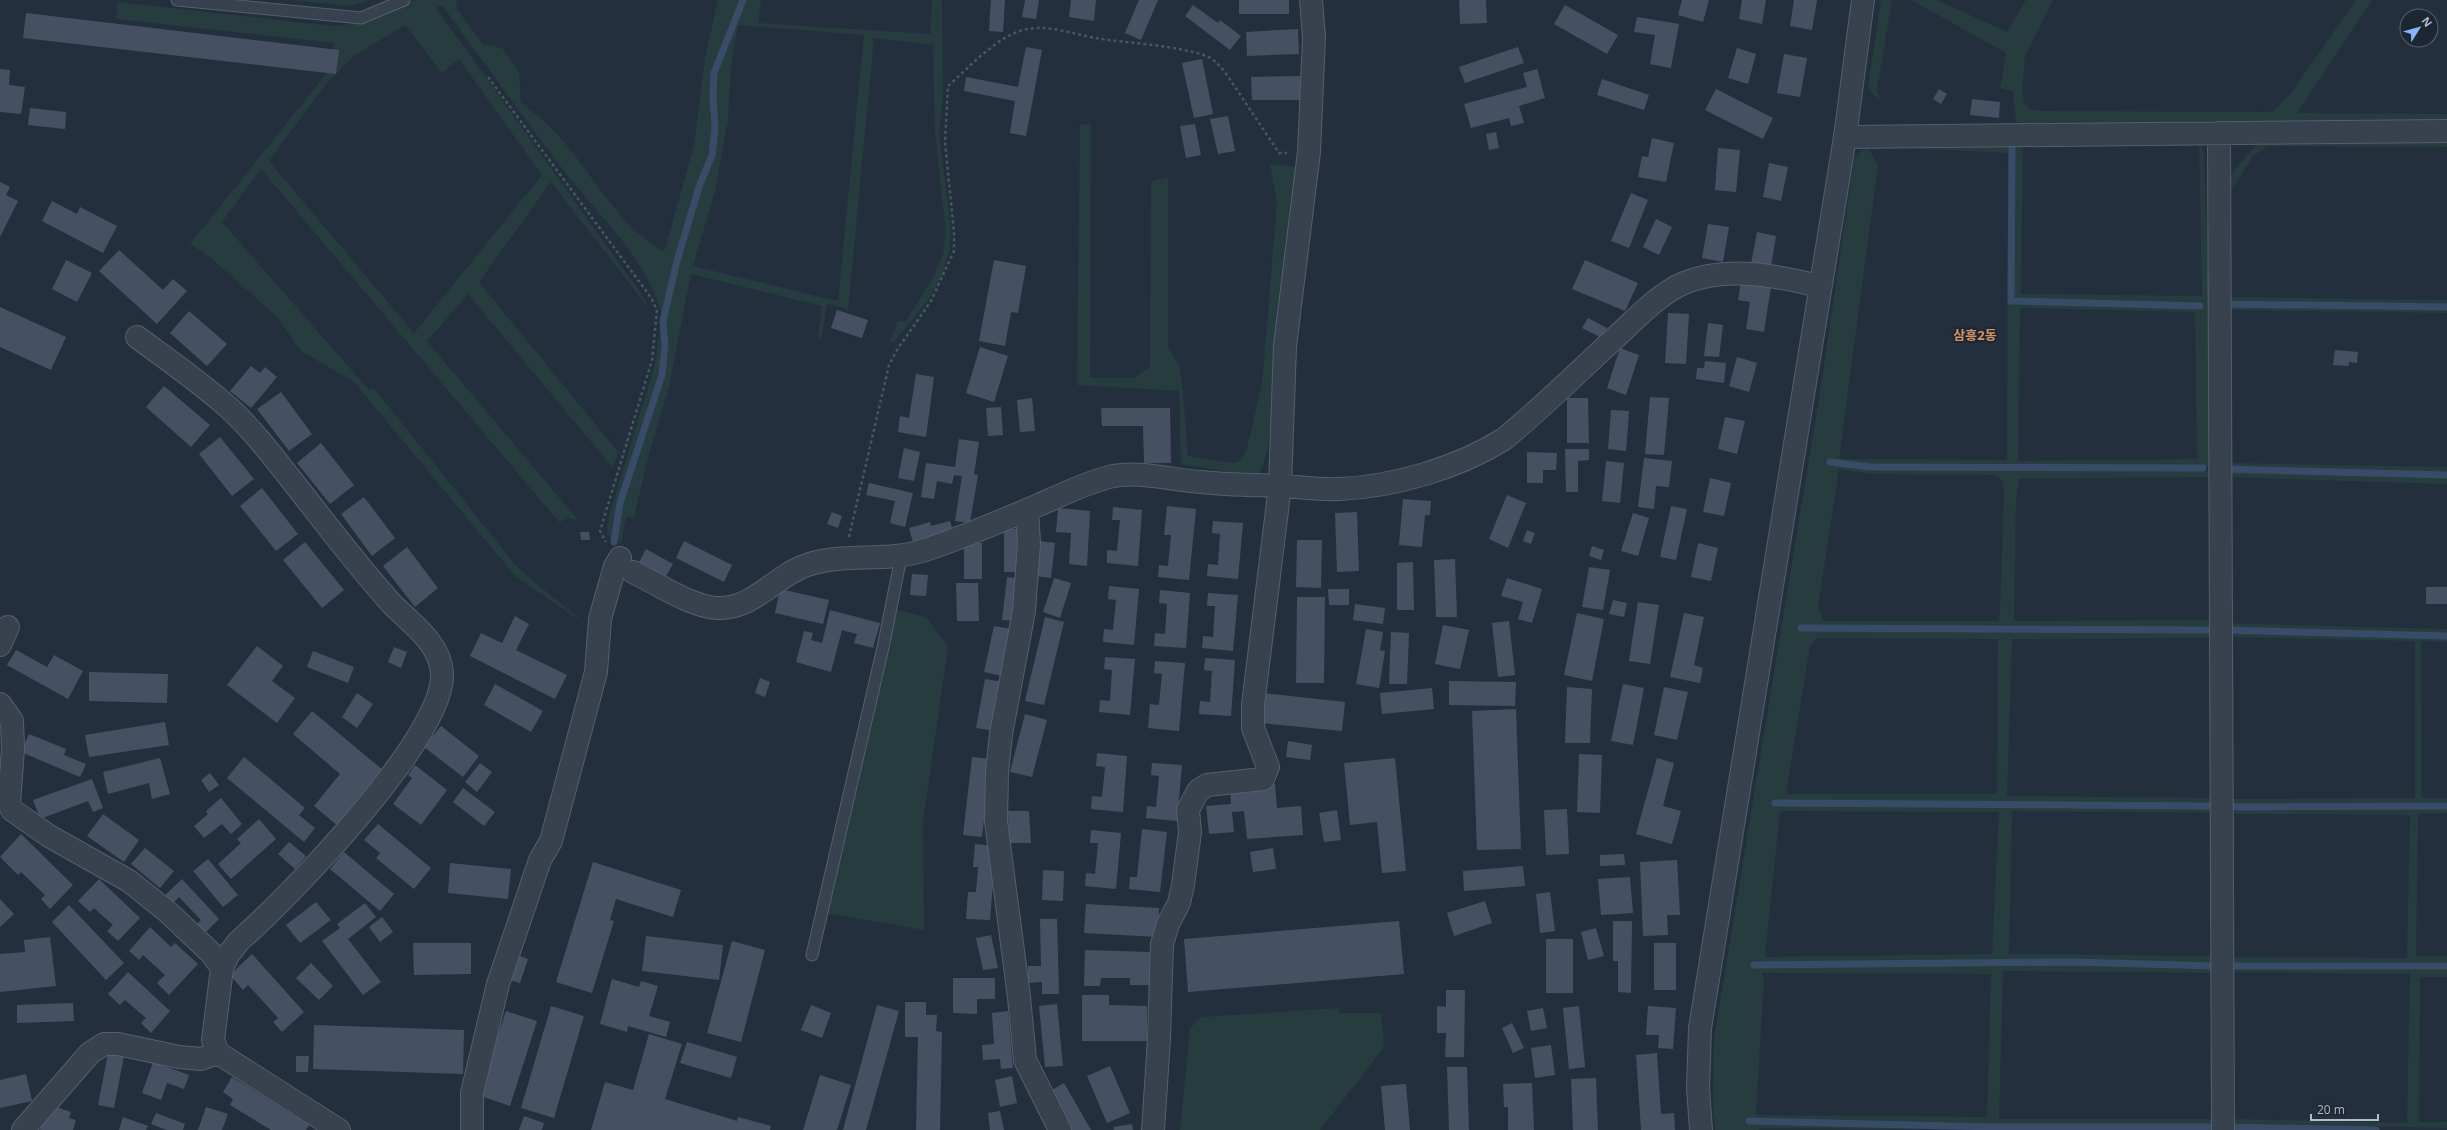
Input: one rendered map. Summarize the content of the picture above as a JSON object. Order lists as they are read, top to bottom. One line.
{"districts":["삼흥2동"],"scale_bar":"20 m","north":"top right"}
